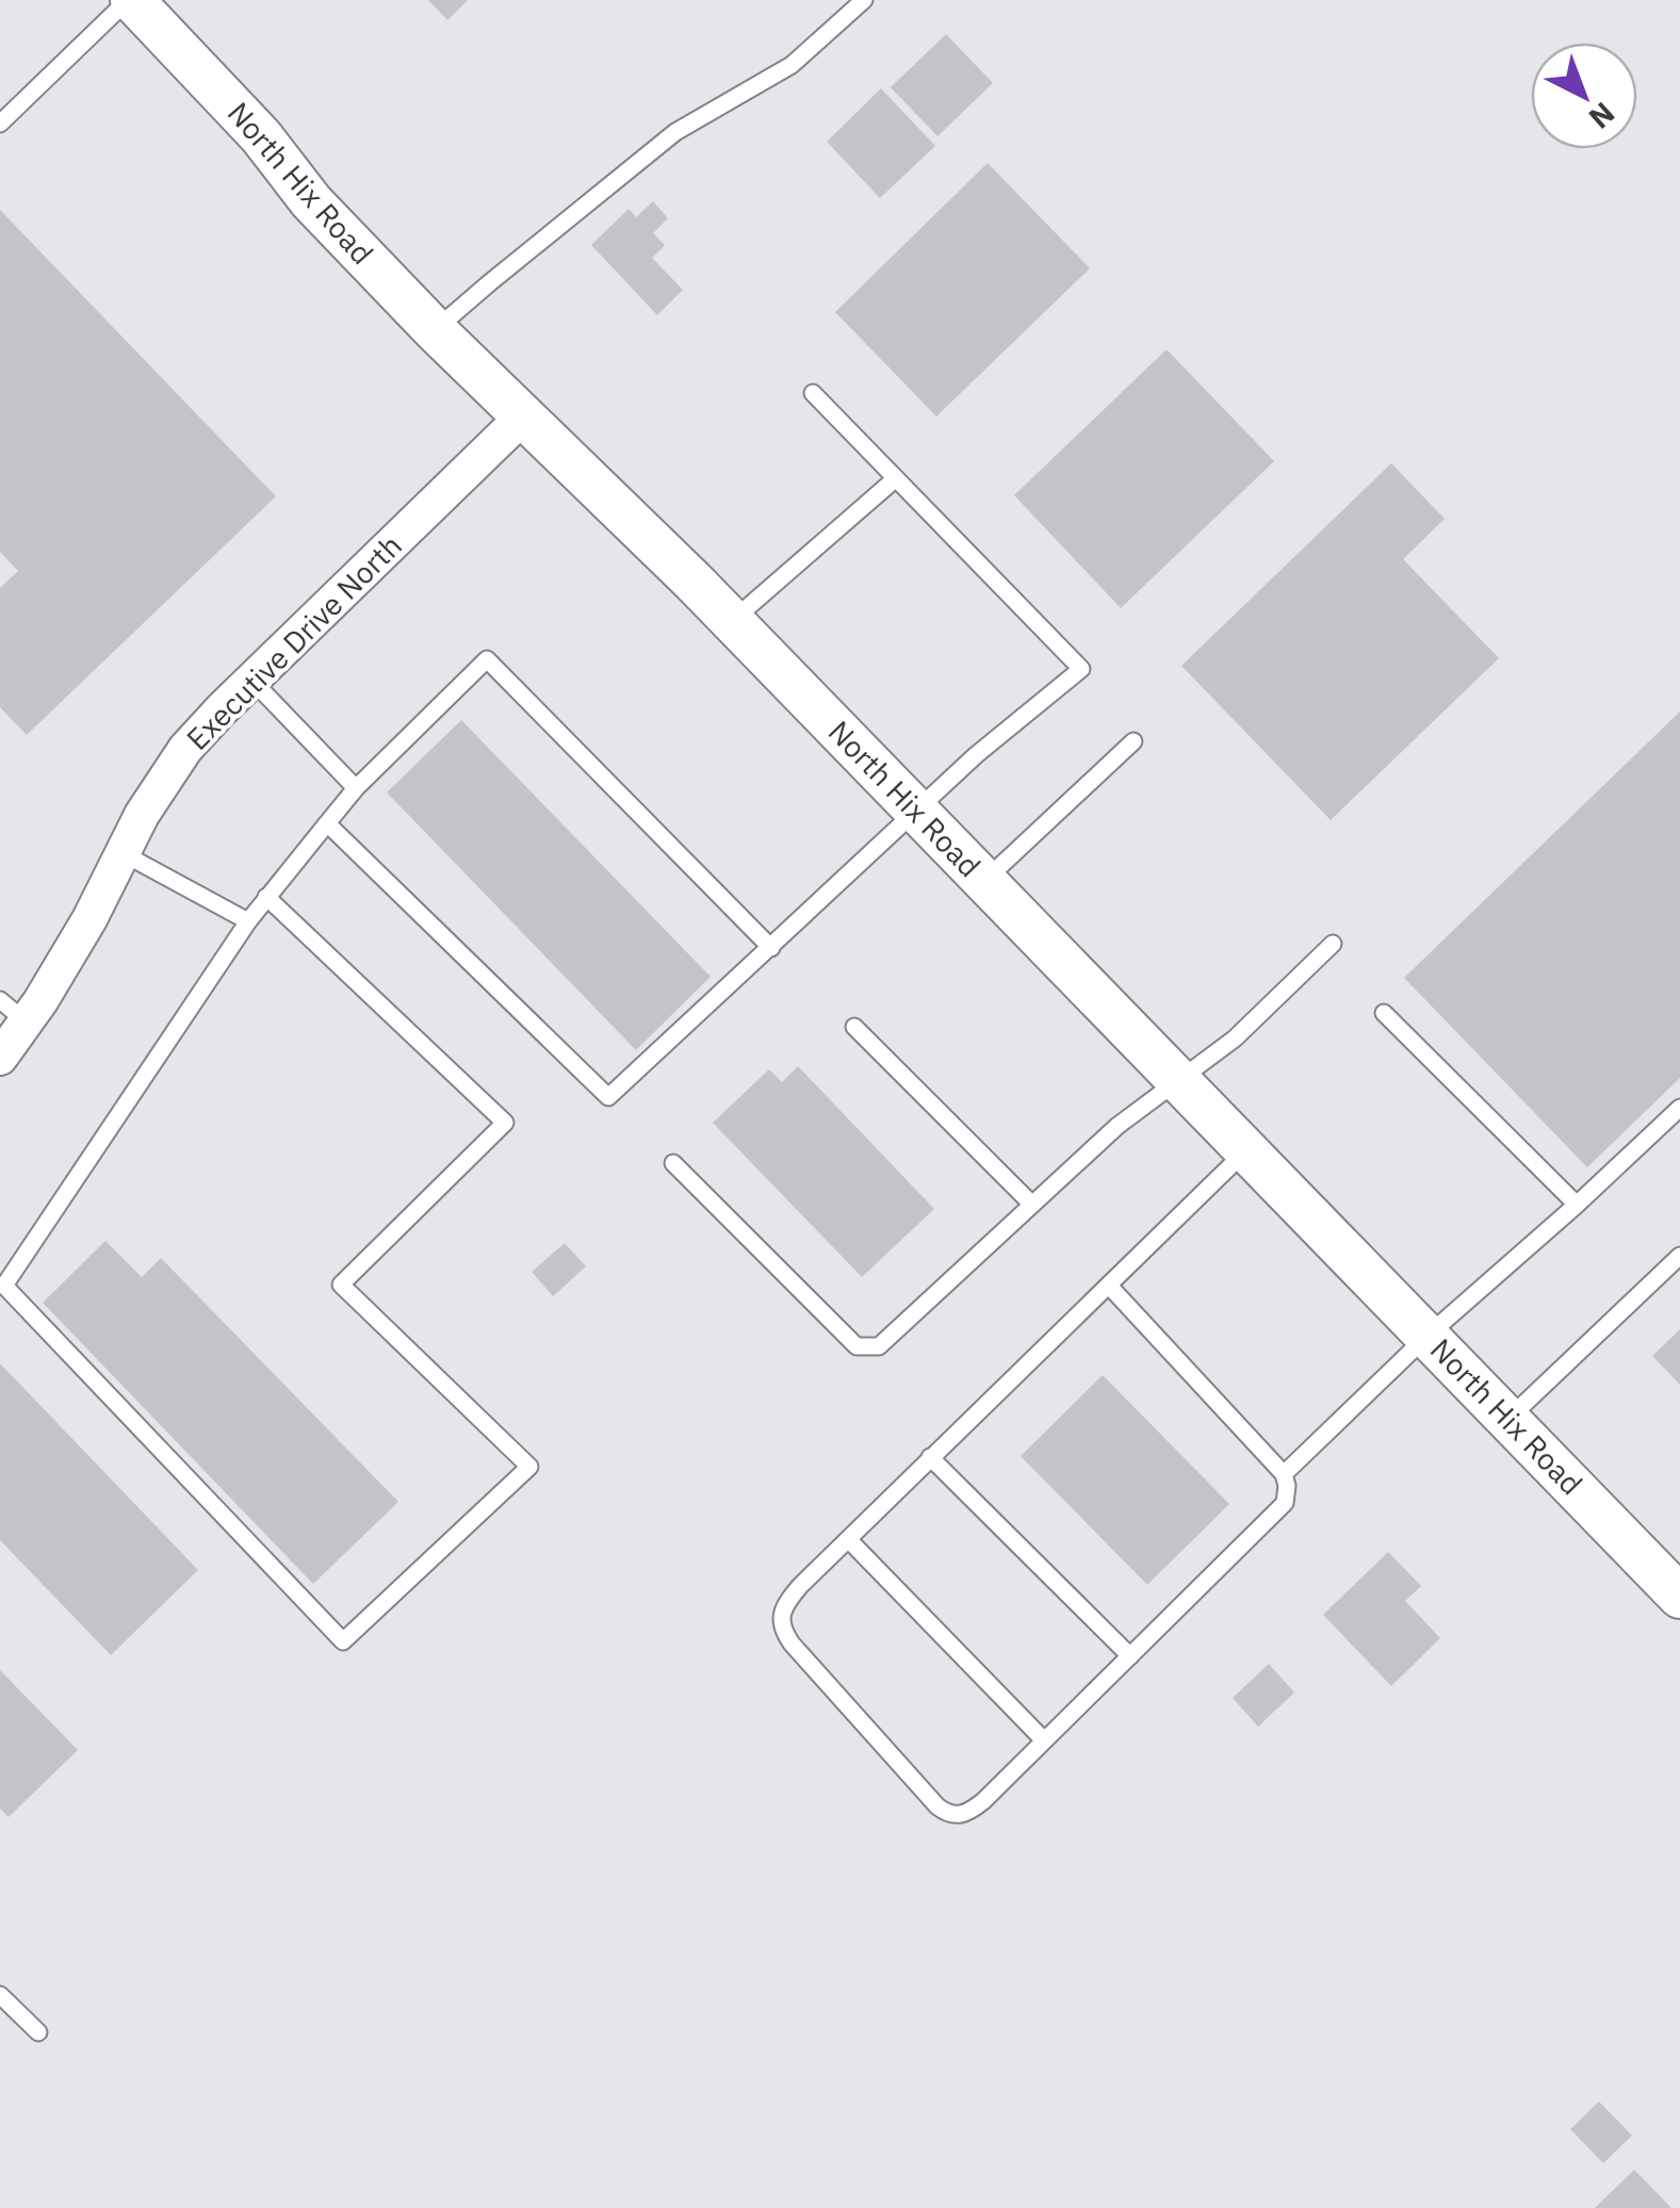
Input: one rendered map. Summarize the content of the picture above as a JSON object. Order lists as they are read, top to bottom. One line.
{"streets":{"street":["North Hix Road","Executive Drive North"]},"crossings":[["North Hix Road","Executive Drive North"]],"north":"bottom right"}
